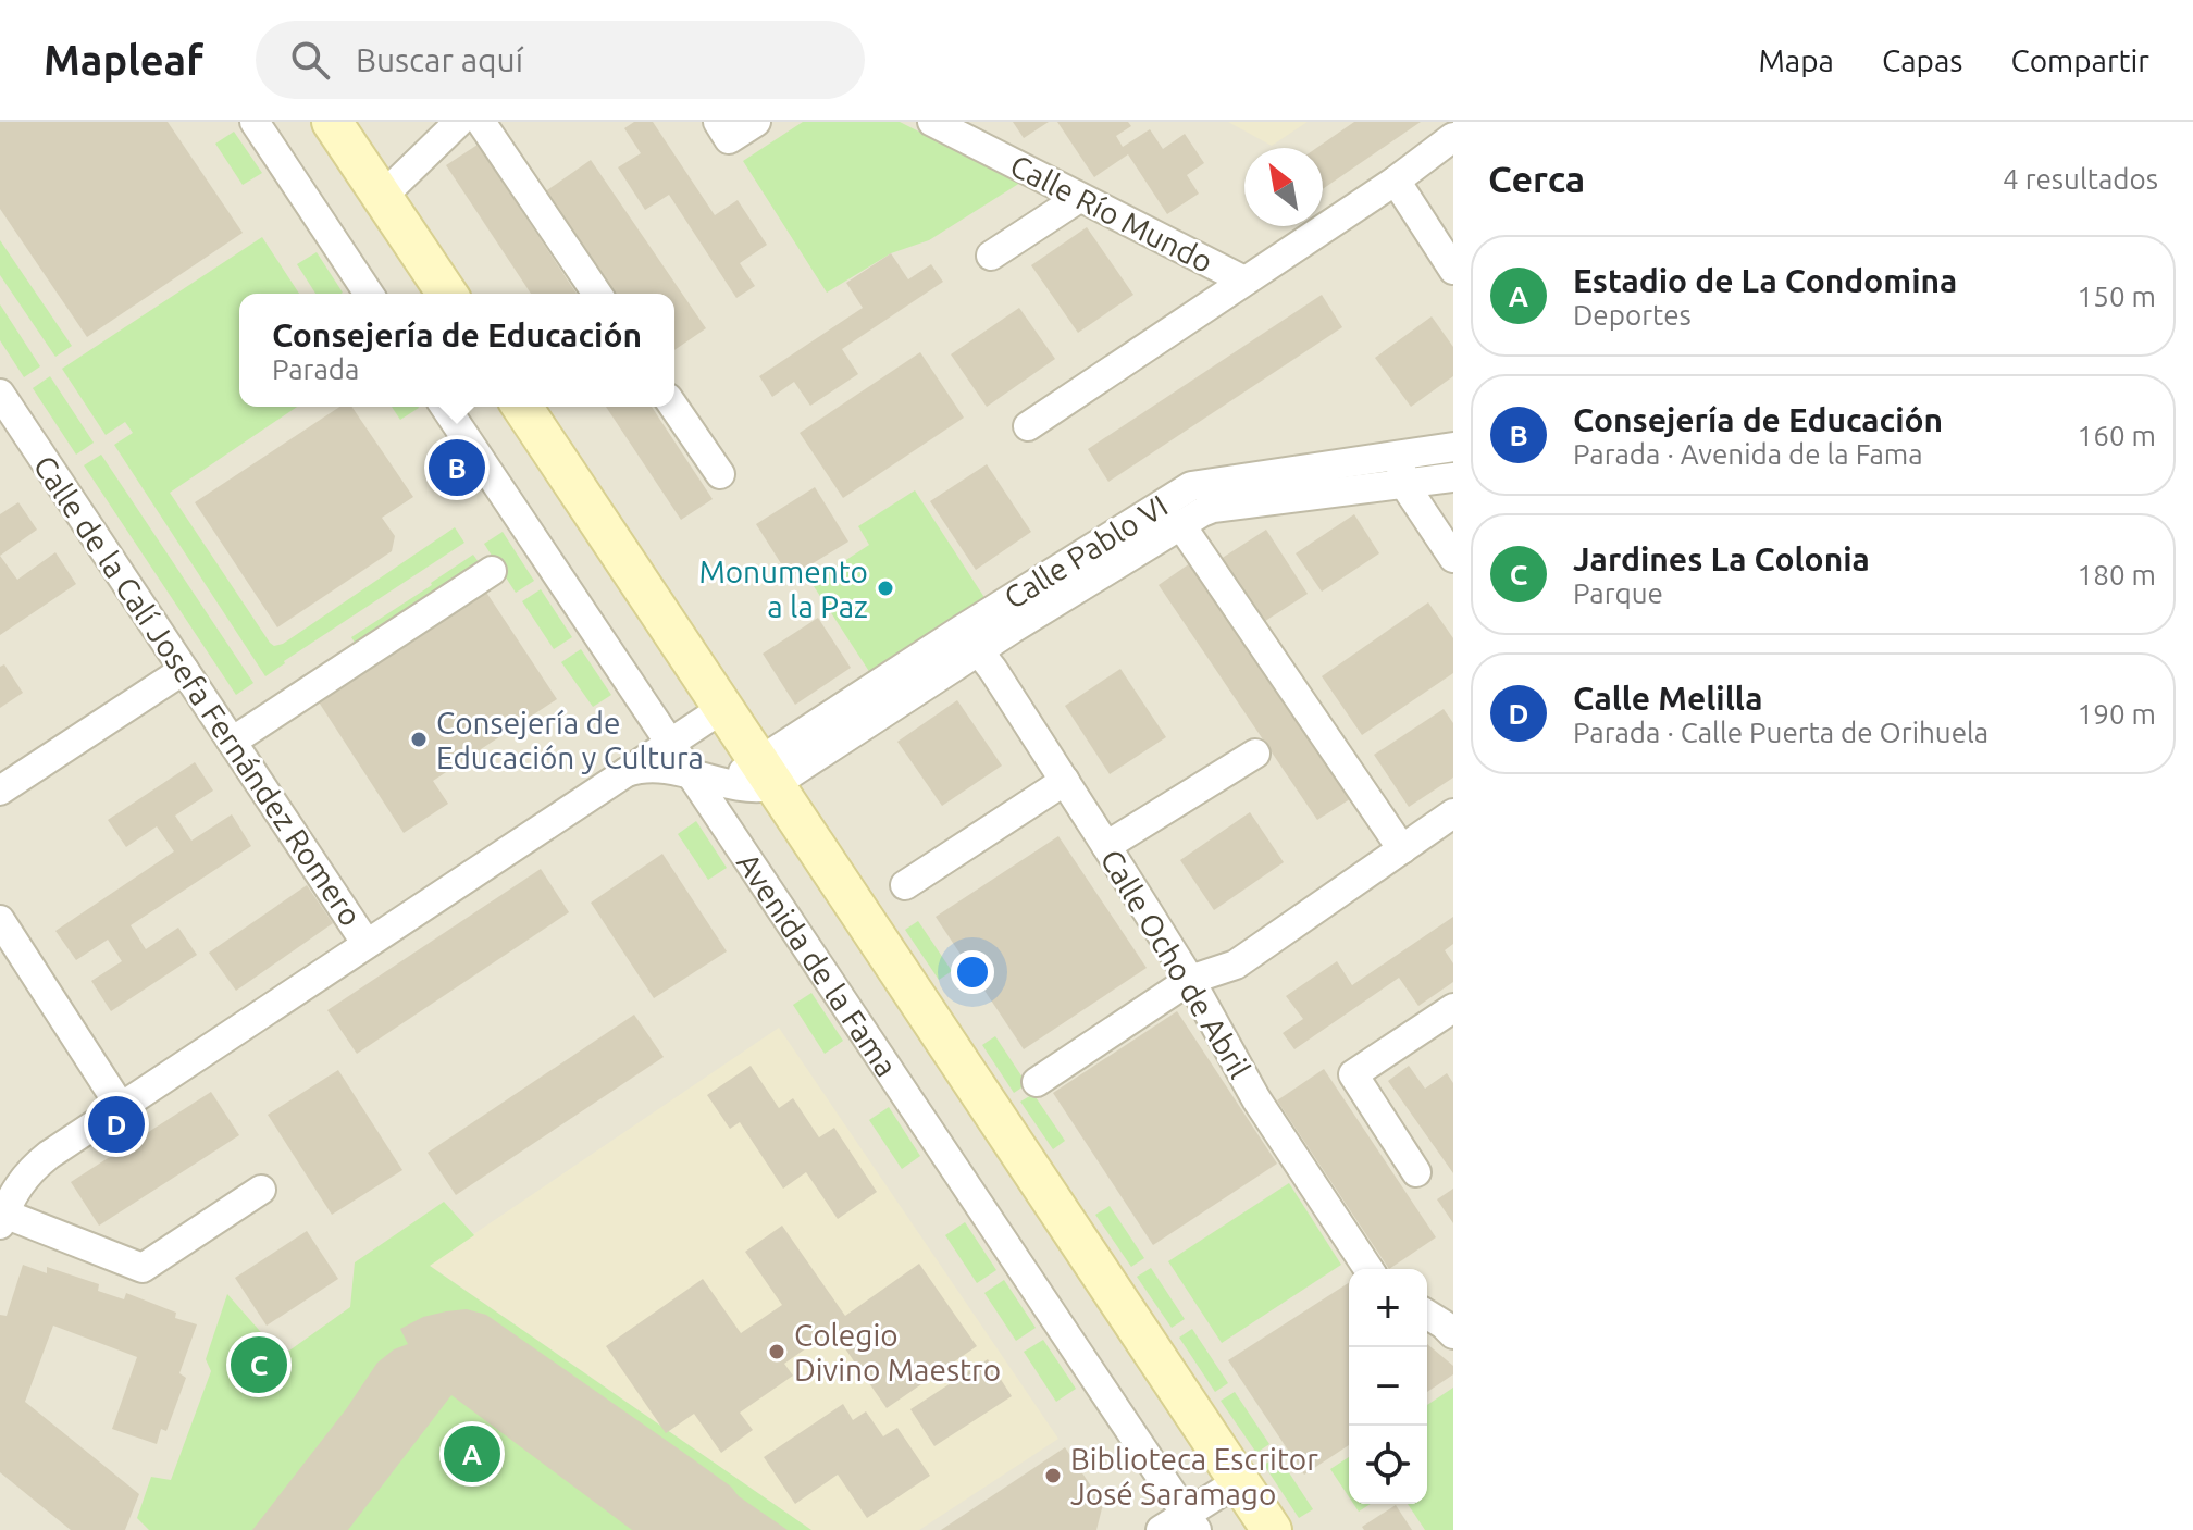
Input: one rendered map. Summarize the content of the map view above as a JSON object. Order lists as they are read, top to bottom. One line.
{"streets":{"main road":["Avenida de la Fama"],"street":["Calle Río Mundo","Calle Pablo VI","Calle de la Calí Josefa Fernández Romero","Calle Ocho de Abril"]},"crossings":[["Calle Pablo VI","Calle Ocho de Abril"],["Calle Pablo VI","Avenida de la Fama"]],"places":["Monumento a la Paz","Consejería de Educación y Cultura","Colegio Divino Maestro","Biblioteca Escritor José Saramago"],"north":"top left","page":{"header":"Mapleaf","search":"Buscar aquí","nav":["Mapa","Capas","Compartir"],"heading":["Cerca","4 resultados"],"list":[{"mark":"A","name":"Estadio de La Condomina","note":"Deportes","value":"150 m"},{"mark":"B","name":"Consejería de Educación","note":"Parada · Avenida de la Fama","value":"160 m"},{"mark":"C","name":"Jardines La Colonia","note":"Parque","value":"180 m"},{"mark":"D","name":"Calle Melilla","note":"Parada · Calle Puerta de Orihuela","value":"190 m"}],"popup":["Consejería de Educación","Parada"],"pins":["B","D","C","A"],"map_buttons":["+","−"]}}
